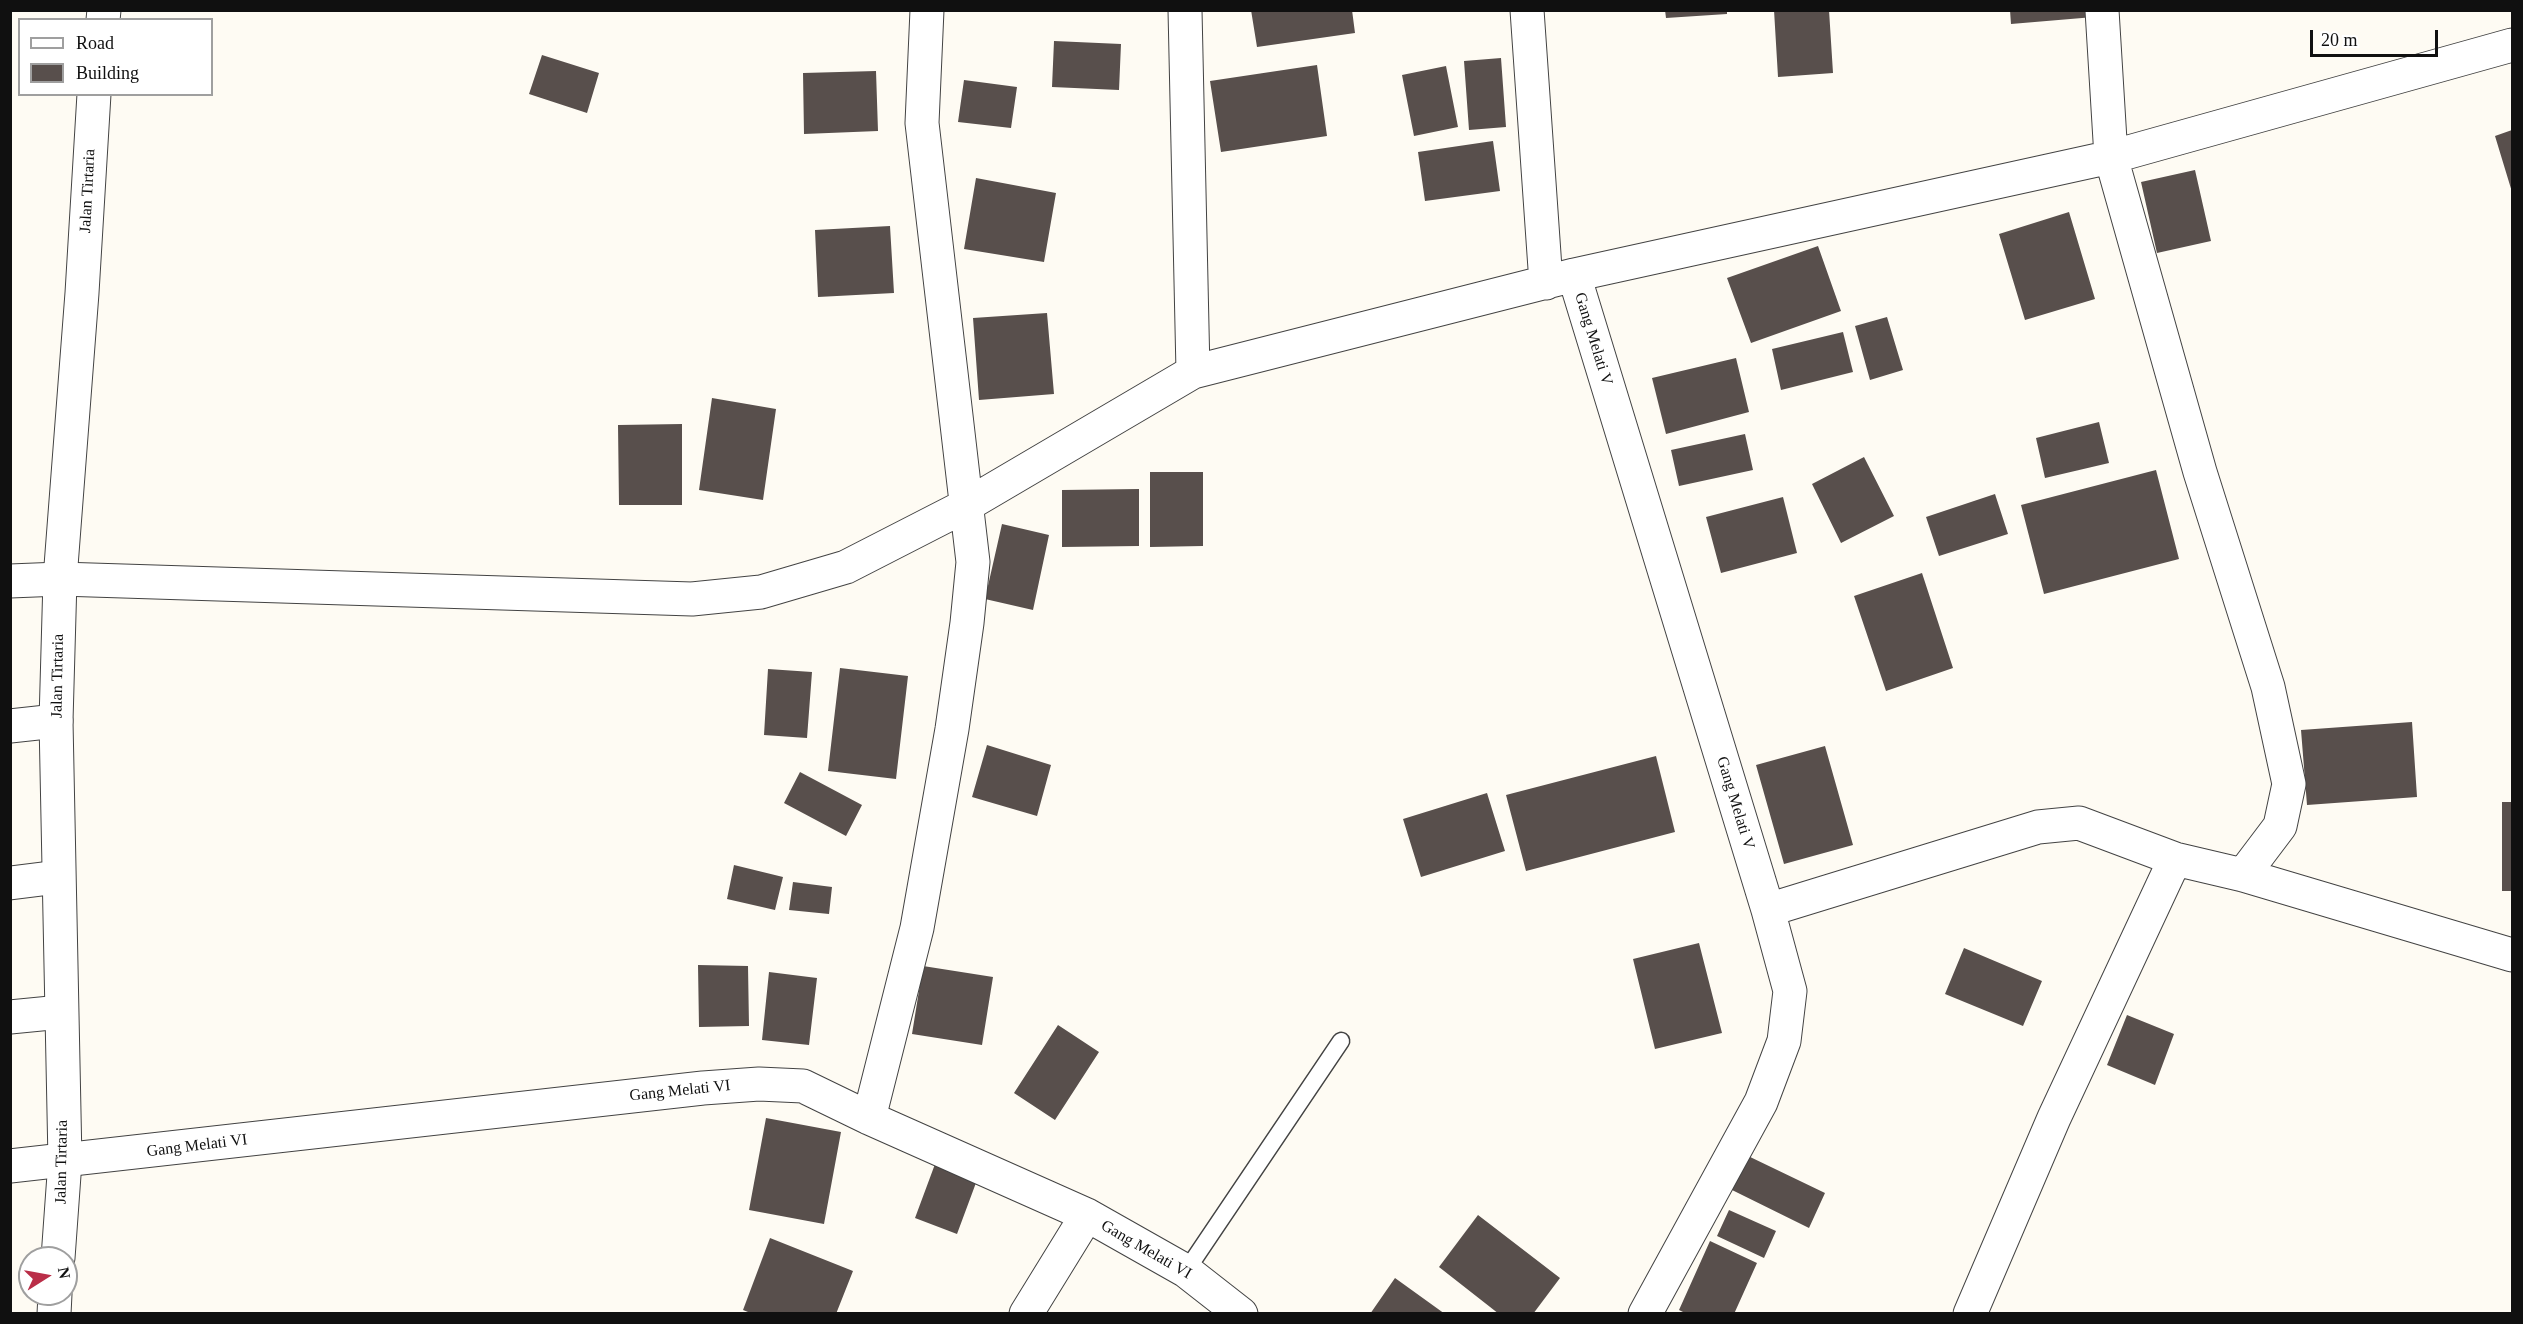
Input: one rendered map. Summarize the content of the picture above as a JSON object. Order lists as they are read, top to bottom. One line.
{"streets":{"street":["Jalan Tirtaria","Gang Melati V","Gang Melati VI"]},"crossings":[["Jalan Tirtaria","Gang Melati VI"]],"legend":["Road","Building"],"scale_bar":"20 m","north":"right"}
